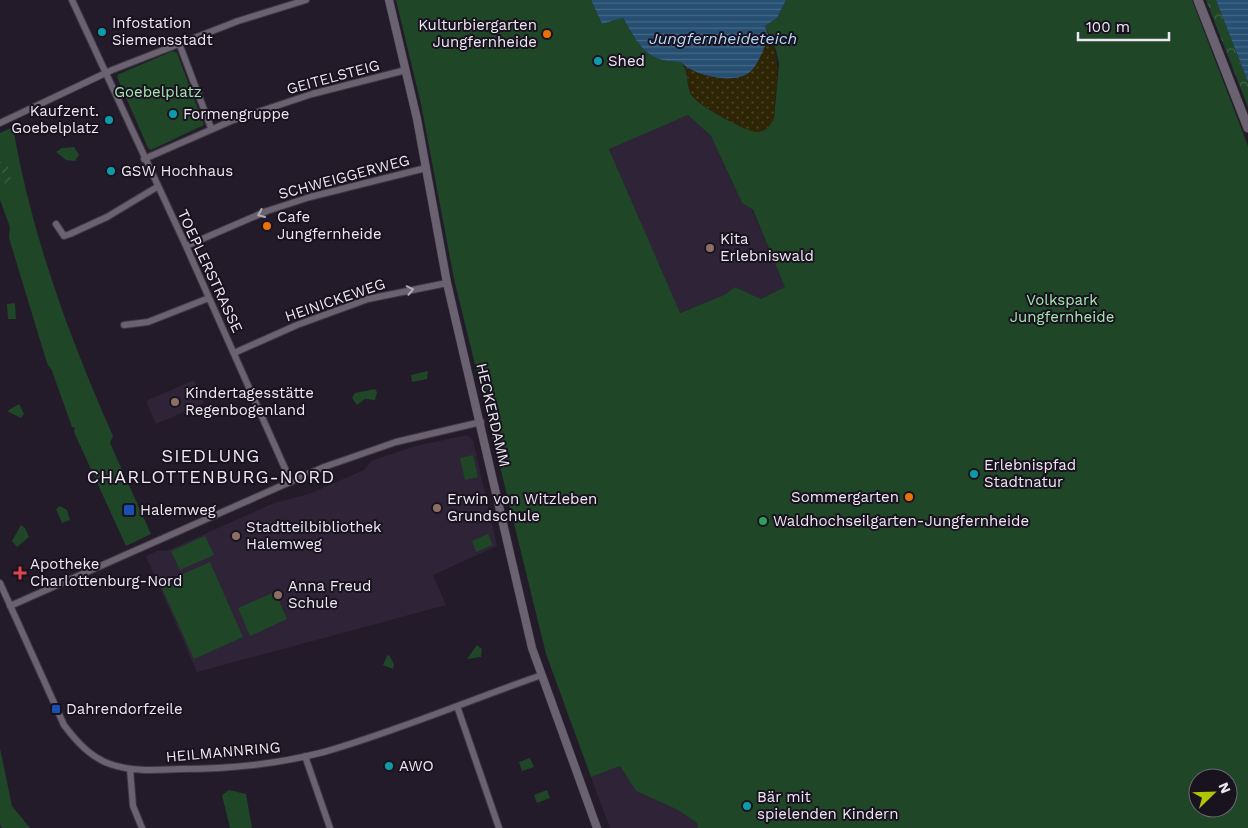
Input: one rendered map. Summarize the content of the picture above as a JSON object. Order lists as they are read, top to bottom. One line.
{"streets":{"street":["GEITELSTEIG","SCHWEIGGERWEG","TOEPLERSTRASSE","HEINICKEWEG","HECKERDAMM","HEILMANNRING"]},"crossings":[["GEITELSTEIG","HECKERDAMM"],["SCHWEIGGERWEG","TOEPLERSTRASSE"],["SCHWEIGGERWEG","HECKERDAMM"],["TOEPLERSTRASSE","HEINICKEWEG"],["HEINICKEWEG","HECKERDAMM"],["HECKERDAMM","HEILMANNRING"]],"one_way":["SCHWEIGGERWEG","HEINICKEWEG"],"districts":["SIEDLUNG CHARLOTTENBURG-NORD"],"water":["Jungfernheideteich"],"parks":["Goebelplatz","Volkspark Jungfernheide"],"places":{"other":["Infostation Siemensstadt","Kulturbiergarten Jungfernheide","Shed","Formengruppe","Kaufzent. Goebelplatz","GSW Hochhaus","Cafe Jungfernheide","Kita Erlebniswald","Kindertagesstätte Regenbogenland","Erlebnispfad Stadtnatur","Sommergarten","Erwin von Witzleben Grundschule","Waldhochseilgarten-Jungfernheide","Stadtteilbibliothek Halemweg","Anna Freud Schule","AWO","Bär mit spielenden Kindern"],"transit":["Halemweg","Dahrendorfzeile"],"health":["Apotheke Charlottenburg-Nord"]},"scale_bar":"100 m","north":"top right"}
